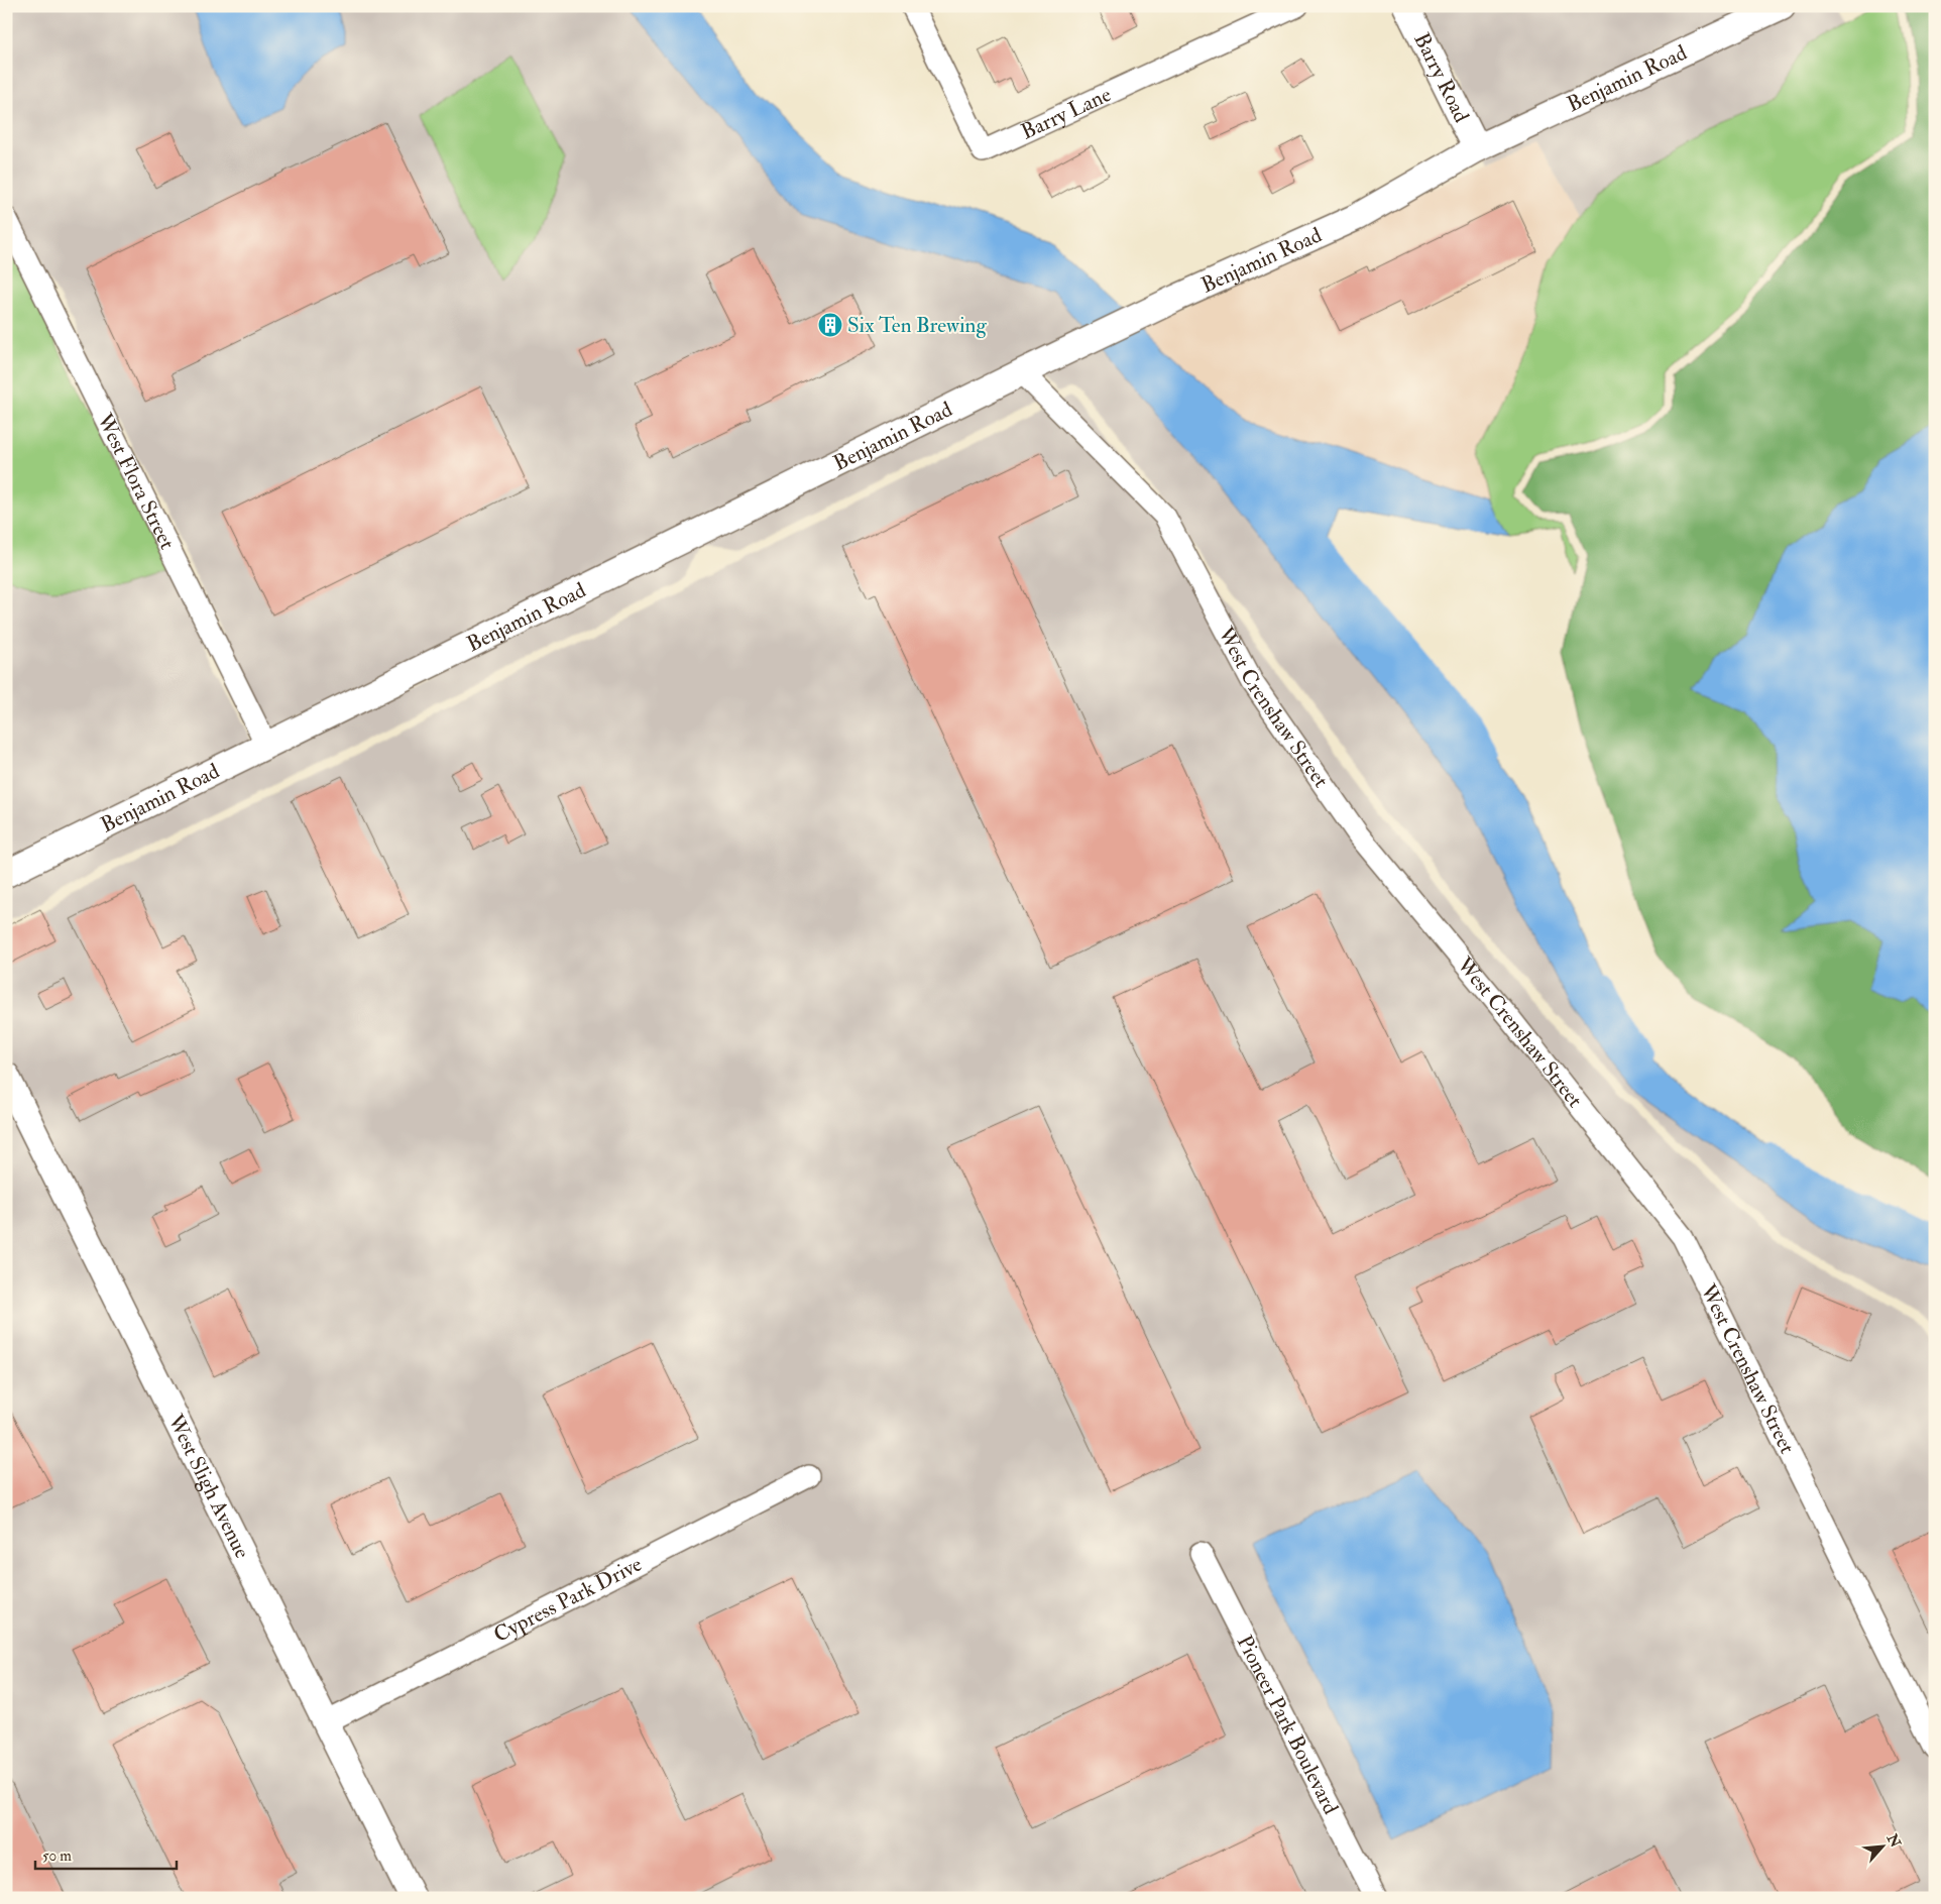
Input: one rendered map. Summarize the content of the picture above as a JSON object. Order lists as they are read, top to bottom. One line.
{"streets":{"street":["Barry Road","Benjamin Road","Barry Lane","West Flora Street","West Crenshaw Street","West Sligh Avenue","Cypress Park Drive","Pioneer Park Boulevard"]},"crossings":[["Barry Road","Benjamin Road"],["Benjamin Road","West Flora Street"],["Benjamin Road","West Crenshaw Street"],["West Sligh Avenue","Cypress Park Drive"]],"places":{"building":["Six Ten Brewing"]},"scale_bar":"50 m","north":"top right"}
